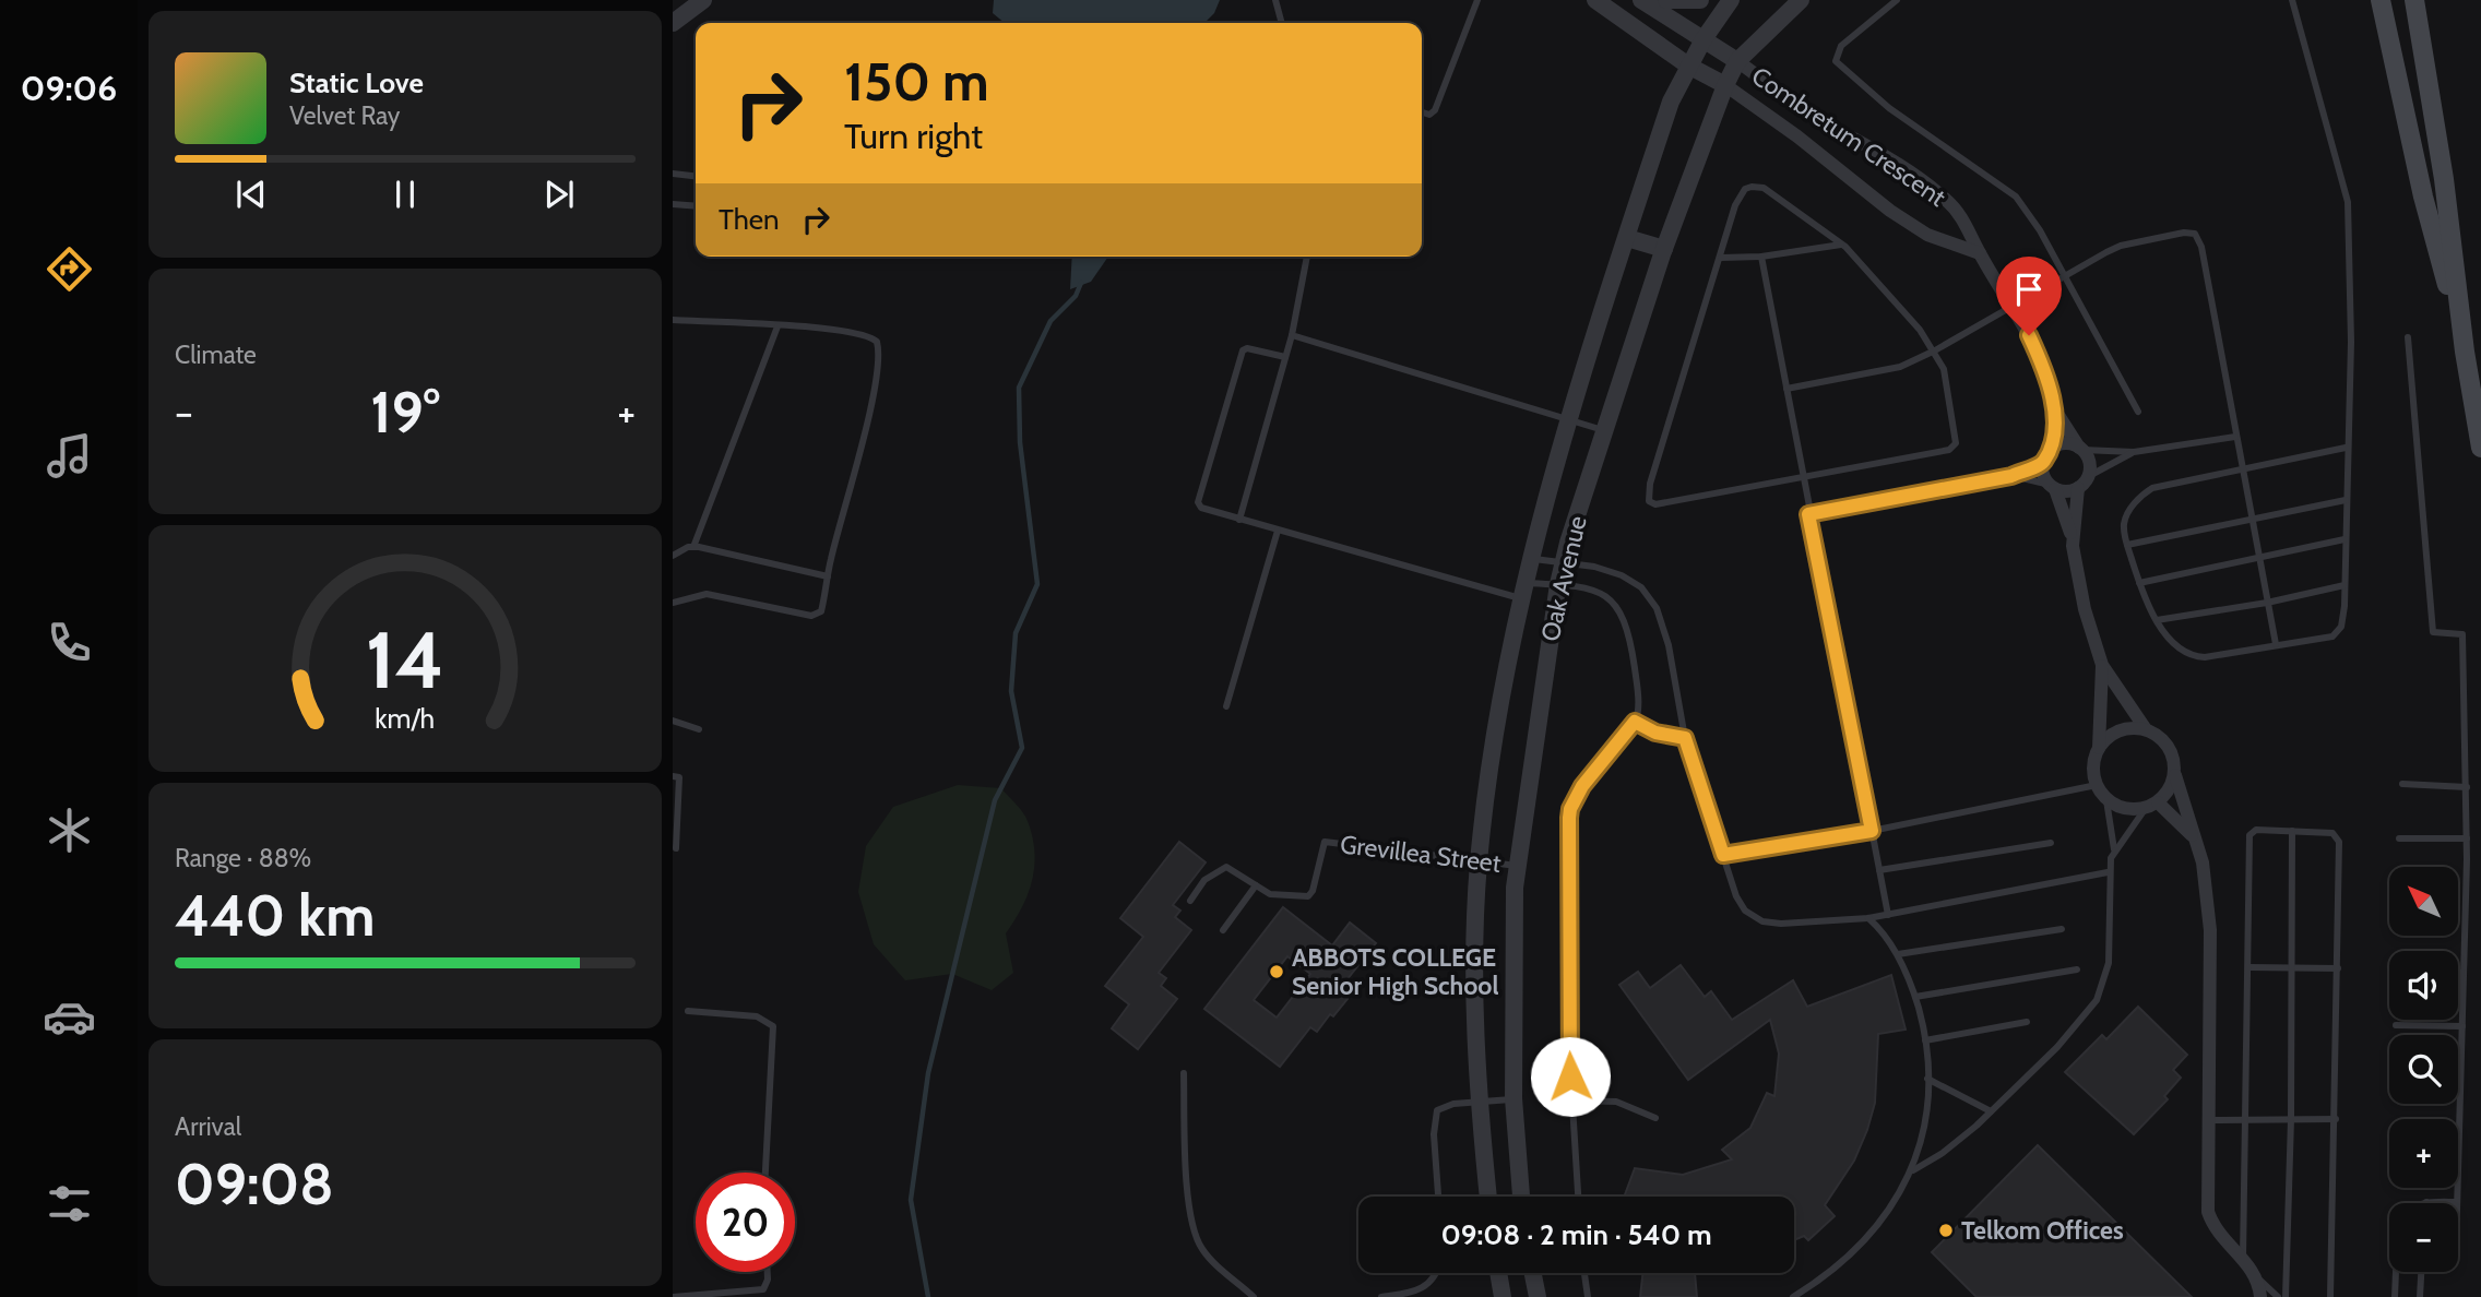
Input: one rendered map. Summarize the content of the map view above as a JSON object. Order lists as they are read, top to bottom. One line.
{"streets":{"street":["Combretum Crescent","Oak Avenue"],"lane":["Grevillea Street"]},"crossings":[["Combretum Crescent","Oak Avenue"],["Oak Avenue","Grevillea Street"]],"places":["ABBOTS COLLEGE Senior High School","Telkom Offices"],"north":"top left","page":{"tabs":"09:06","turn":["150 m","Turn right"],"song":["Static Love","Velvet Ray"],"then":"Then","tile":["Climate",["Range · 88%","440 km"],["Arrival","09:08"]],"heat":["−","19°","+"],"map_buttons":["+","−"],"limit":"20","trip":"09:08 · 2 min · 540 m","gauge":["14","km/h"]}}
